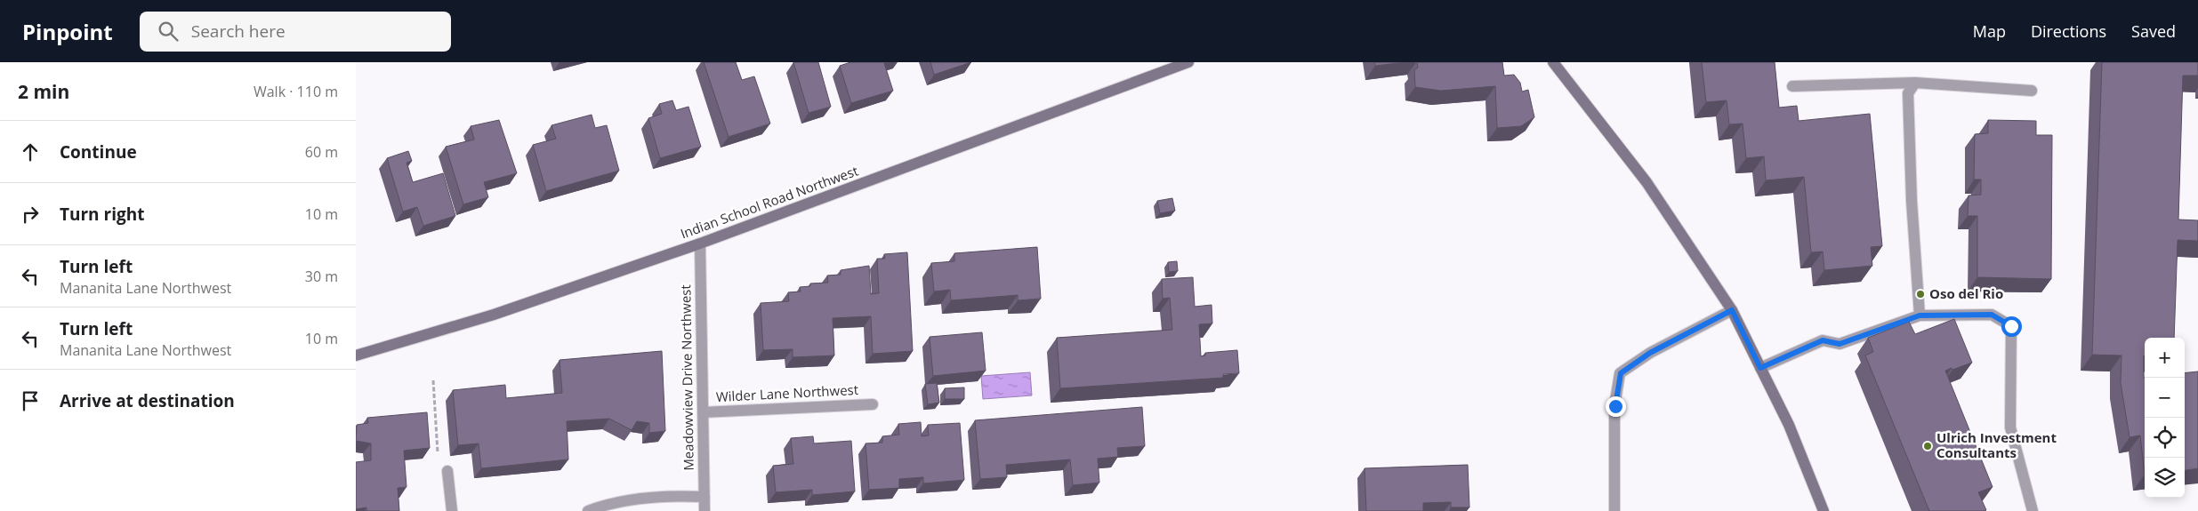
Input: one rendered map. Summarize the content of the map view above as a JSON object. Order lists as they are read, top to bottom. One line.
{"streets":{"main road":["Indian School Road Northwest"],"street":["Meadowview Drive Northwest","Wilder Lane Northwest"]},"crossings":[["Indian School Road Northwest","Meadowview Drive Northwest"],["Meadowview Drive Northwest","Wilder Lane Northwest"]],"places":["Oso del Rio","Ulrich Investment Consultants"],"page":{"header":"Pinpoint","search":"Search here","nav":["Map","Directions","Saved"],"heading":["2 min","Walk · 110 m"],"list":[["Continue","60 m"],["Turn right","10 m"],["Turn left","Mananita Lane Northwest","30 m"],["Turn left","Mananita Lane Northwest","10 m"],"Arrive at destination"],"map_buttons":["+","−"]}}
